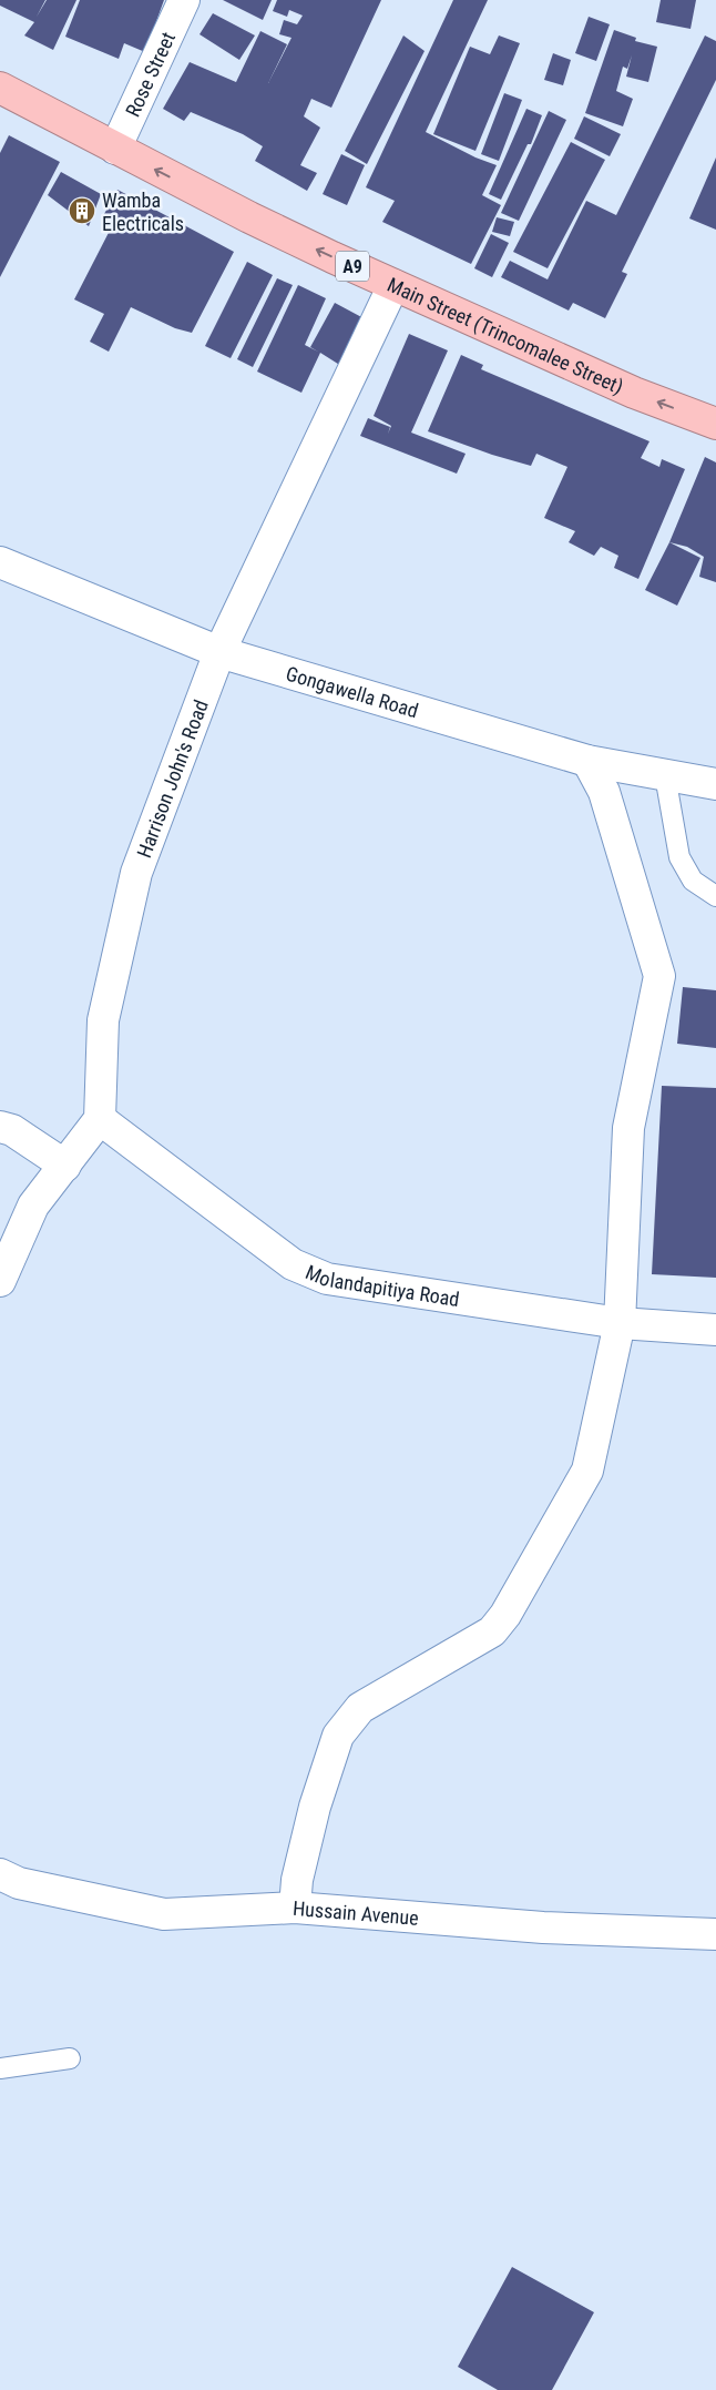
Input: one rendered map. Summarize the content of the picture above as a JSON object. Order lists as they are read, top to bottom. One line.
{"streets":{"highway":["A9","Main Street (Trincomalee Street)"],"street":["Rose Street","Gongawella Road","Harrison John's Road","Molandapitiya Road","Hussain Avenue"]},"crossings":[["Rose Street","Main Street (Trincomalee Street)"],["Main Street (Trincomalee Street)","Harrison John's Road"],["Gongawella Road","Harrison John's Road"],["Harrison John's Road","Molandapitiya Road"]],"one_way":["Main Street (Trincomalee Street)"],"places":{"building":["Wamba Electricals"]}}
